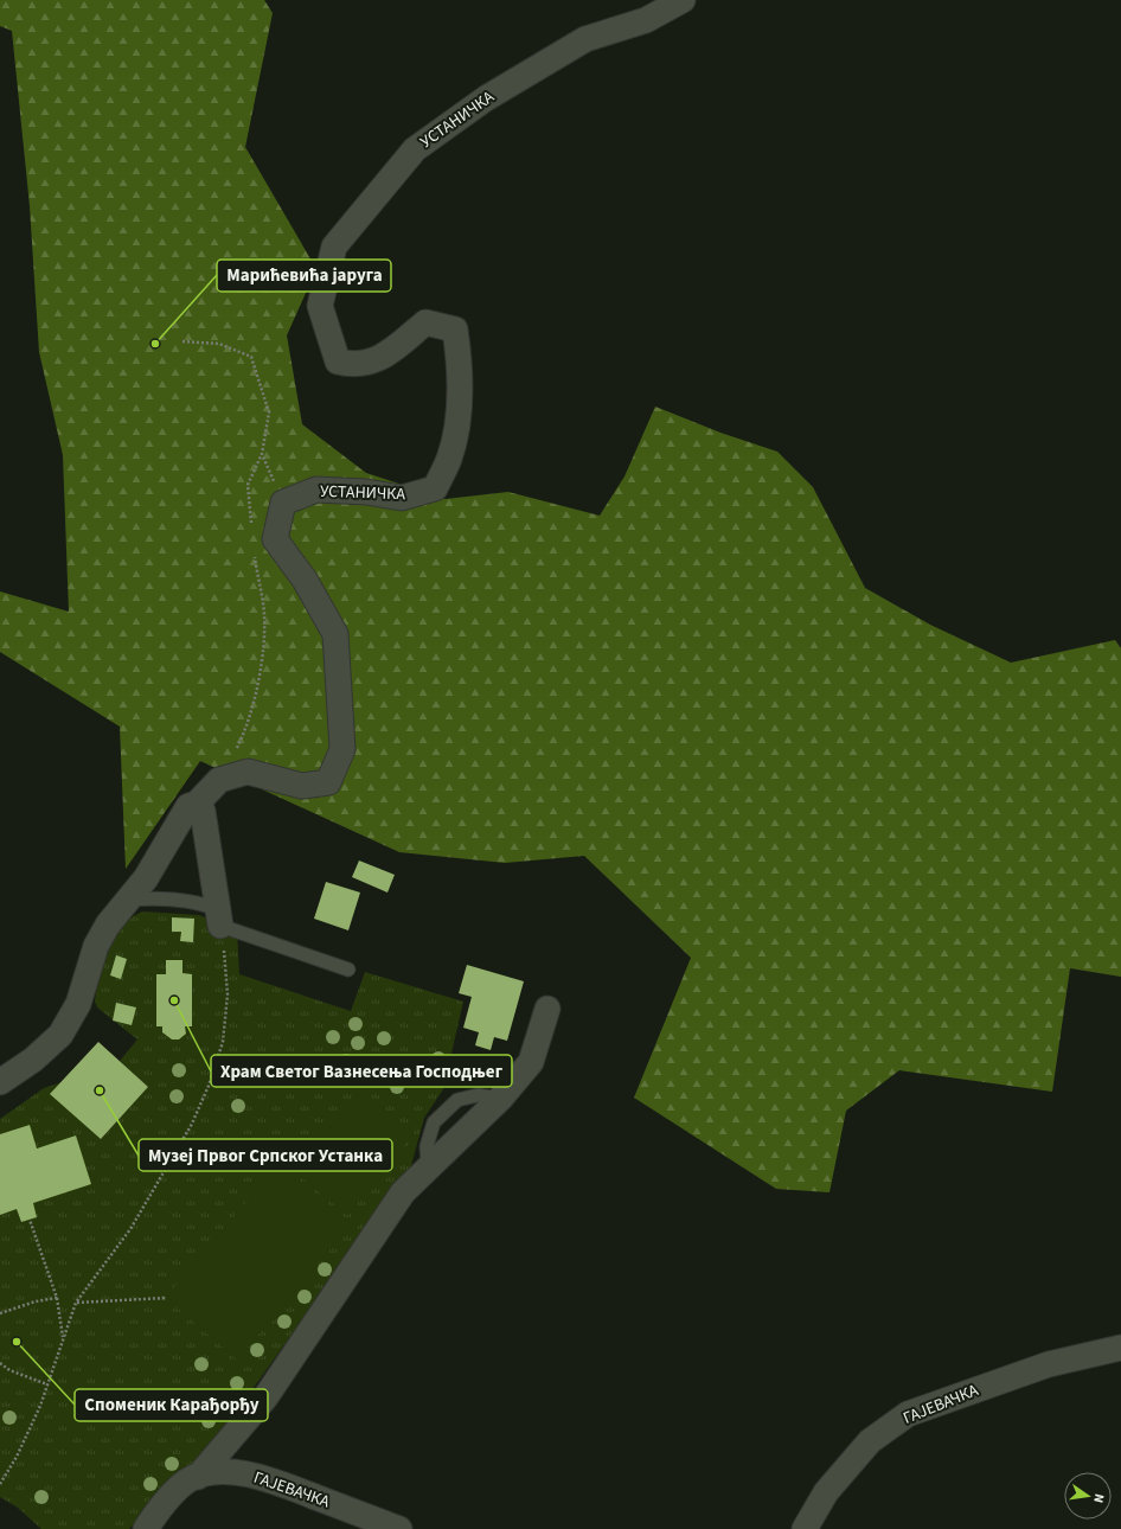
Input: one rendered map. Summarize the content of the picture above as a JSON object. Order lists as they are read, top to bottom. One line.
{"streets":{"street":["УСТАНИЧКА","ГАЈЕВАЧКА"]},"places":["Марићевића јаруга","Храм Светог Вазнесења Господњег","Музеј Првог Српског Устанка","Споменик Карађорђу"],"north":"right"}
